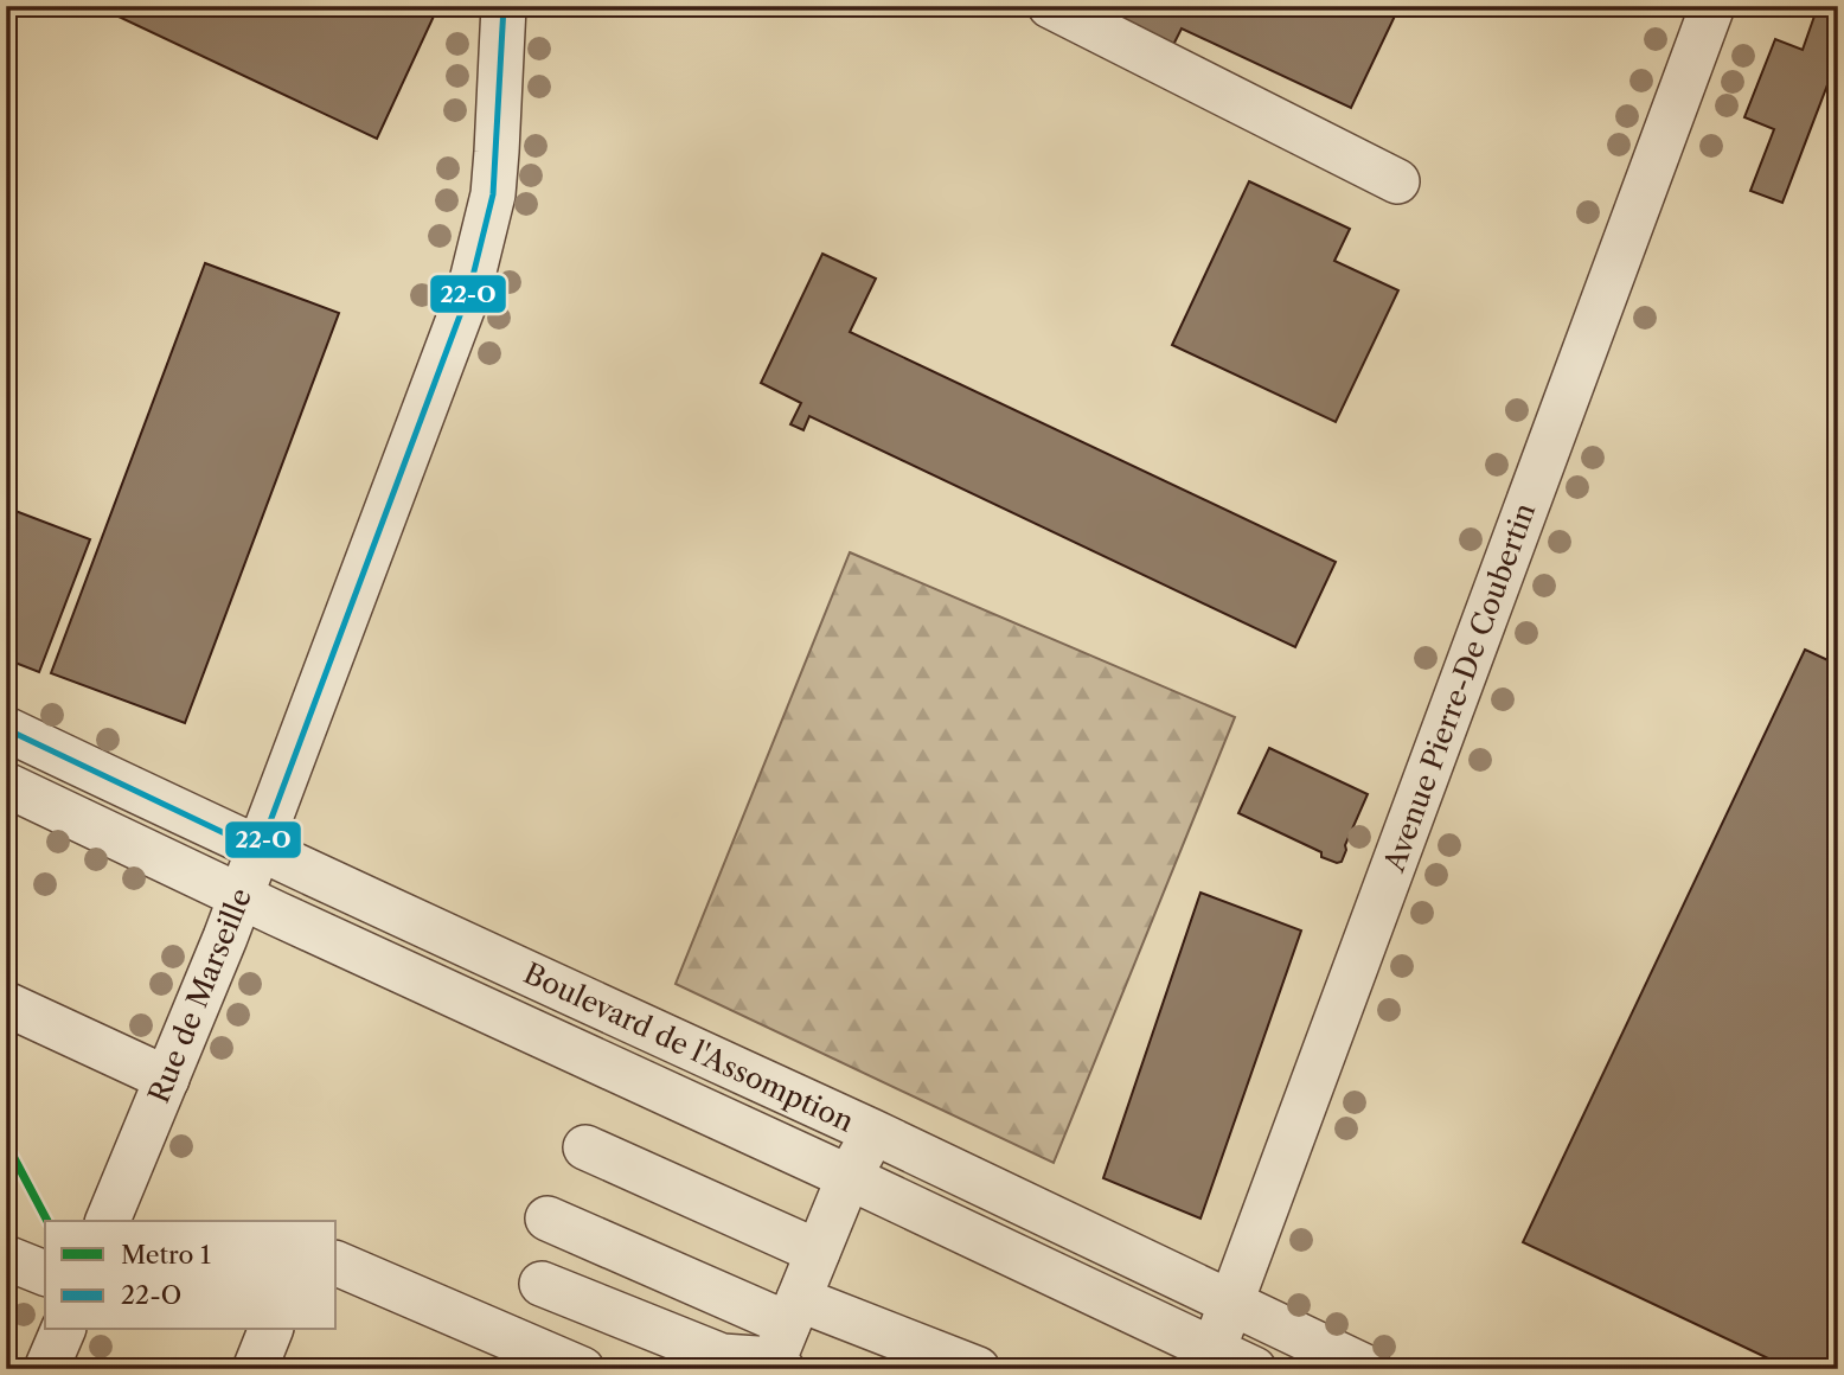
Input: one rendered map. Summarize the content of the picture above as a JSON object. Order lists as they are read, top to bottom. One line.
{"streets":{"street":["Avenue Pierre-De Coubertin","Rue de Marseille","Boulevard de l'Assomption"]},"crossings":[["Avenue Pierre-De Coubertin","Boulevard de l'Assomption"],["Rue de Marseille","Boulevard de l'Assomption"]],"lines":["transit line 22-O","metro line 1"],"legend":["Metro 1","22-O"]}
